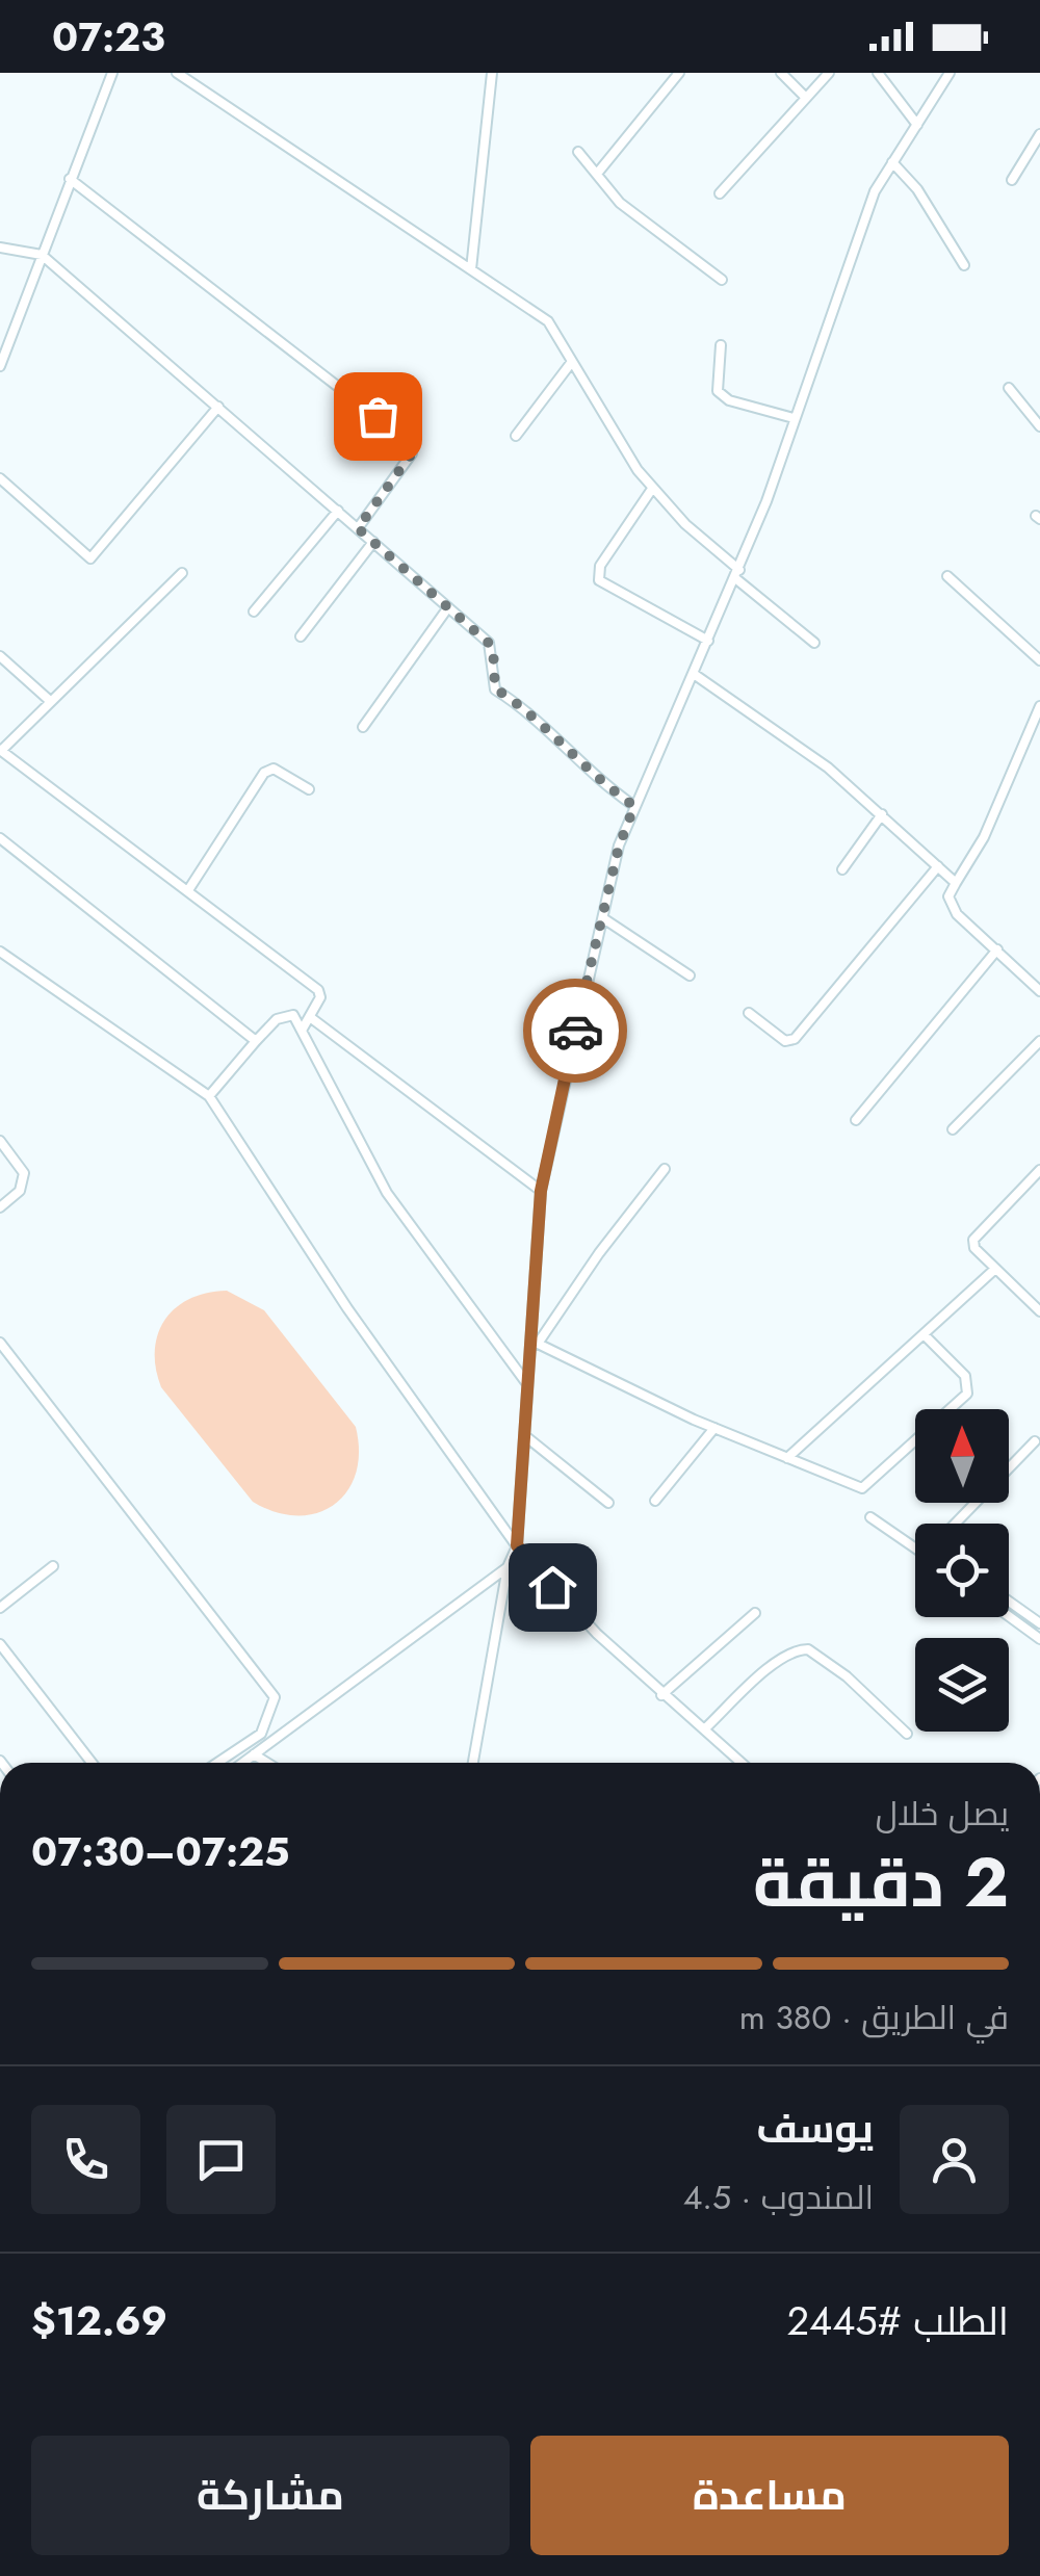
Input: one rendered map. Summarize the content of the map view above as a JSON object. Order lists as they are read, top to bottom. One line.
{"north":"top","page":{"status":"07:23","heading":["2 دقيقة","يصل خلال","07:25–07:30"],"panel":["يوسف","المندوب · 4.5","الطلب #2445","$12.69"],"bar":"في الطريق · 380 m","buttons":["مساعدة","مشاركة"]}}
